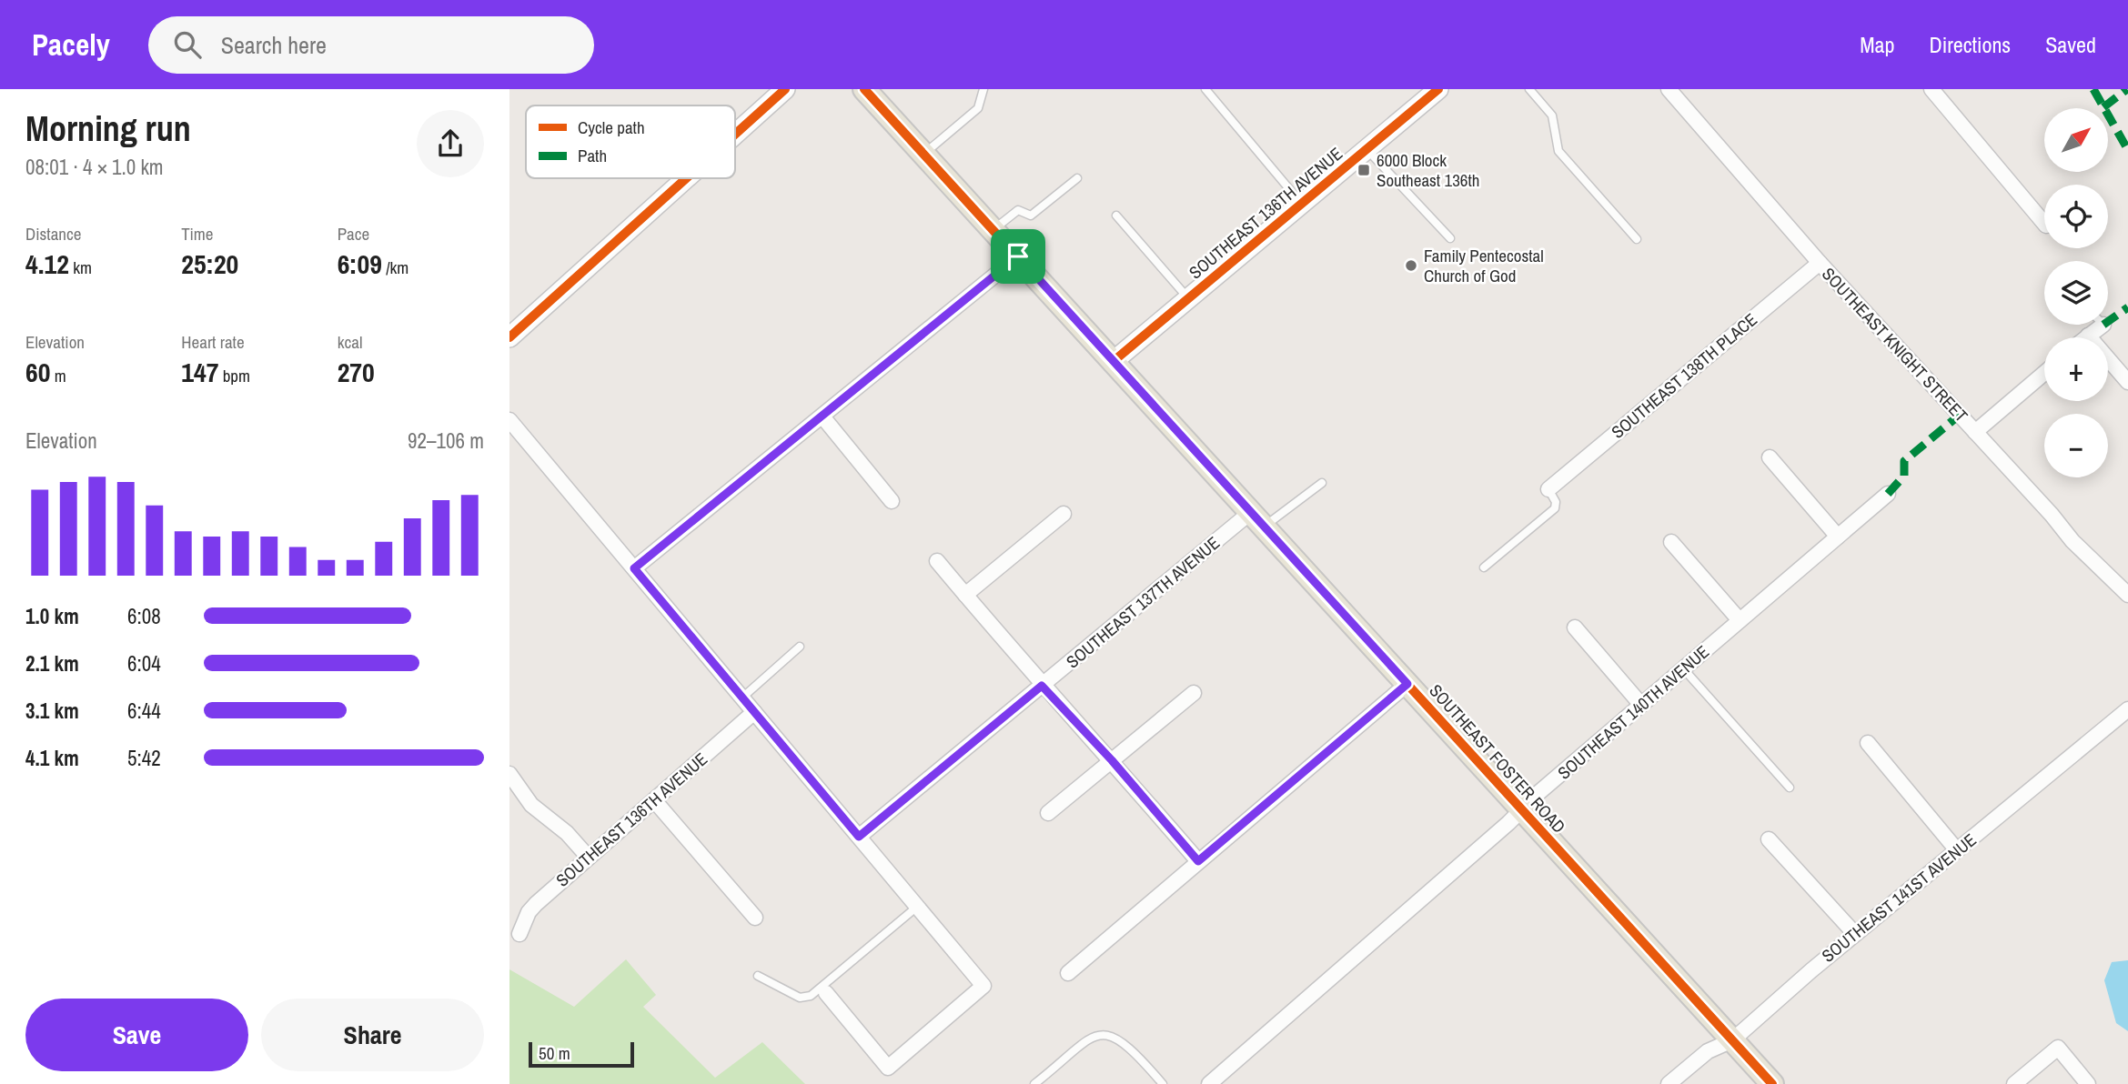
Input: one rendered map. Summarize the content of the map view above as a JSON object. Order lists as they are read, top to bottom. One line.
{"streets":{"main road":["SOUTHEAST FOSTER ROAD"],"street":["SOUTHEAST 136TH AVENUE","SOUTHEAST KNIGHT STREET","SOUTHEAST 138TH PLACE","SOUTHEAST 137TH AVENUE","SOUTHEAST 140TH AVENUE","SOUTHEAST 141ST AVENUE"]},"crossings":[["SOUTHEAST 136TH AVENUE","SOUTHEAST FOSTER ROAD"],["SOUTHEAST KNIGHT STREET","SOUTHEAST 138TH PLACE"],["SOUTHEAST 137TH AVENUE","SOUTHEAST FOSTER ROAD"],["SOUTHEAST 140TH AVENUE","SOUTHEAST FOSTER ROAD"],["SOUTHEAST FOSTER ROAD","SOUTHEAST 141ST AVENUE"]],"places":{"transit":["6000 Block Southeast 136th"],"other":["Family Pentecostal Church of God"]},"legend":["Cycle path","Path"],"scale_bar":"50 m","north":"top right","page":{"header":"Pacely","search":"Search here","nav":["Map","Directions","Saved"],"heading":["Morning run","08:01 · 4 × 1.0 km"],"map_buttons":["+","−"],"stats":[["Distance","4.12 km"],["Time","25:20"],["Pace","6:09 /km"],["Elevation","60 m"],["Heart rate","147 bpm"],["kcal","270"]],"chart":["Elevation","92–106 m"],"list":[{"name":"1.0 km","note":"6:08"},{"name":"2.1 km","note":"6:04"},{"name":"3.1 km","note":"6:44"},{"name":"4.1 km","note":"5:42"}],"buttons":["Save","Share"],"scale":"50 m"}}
